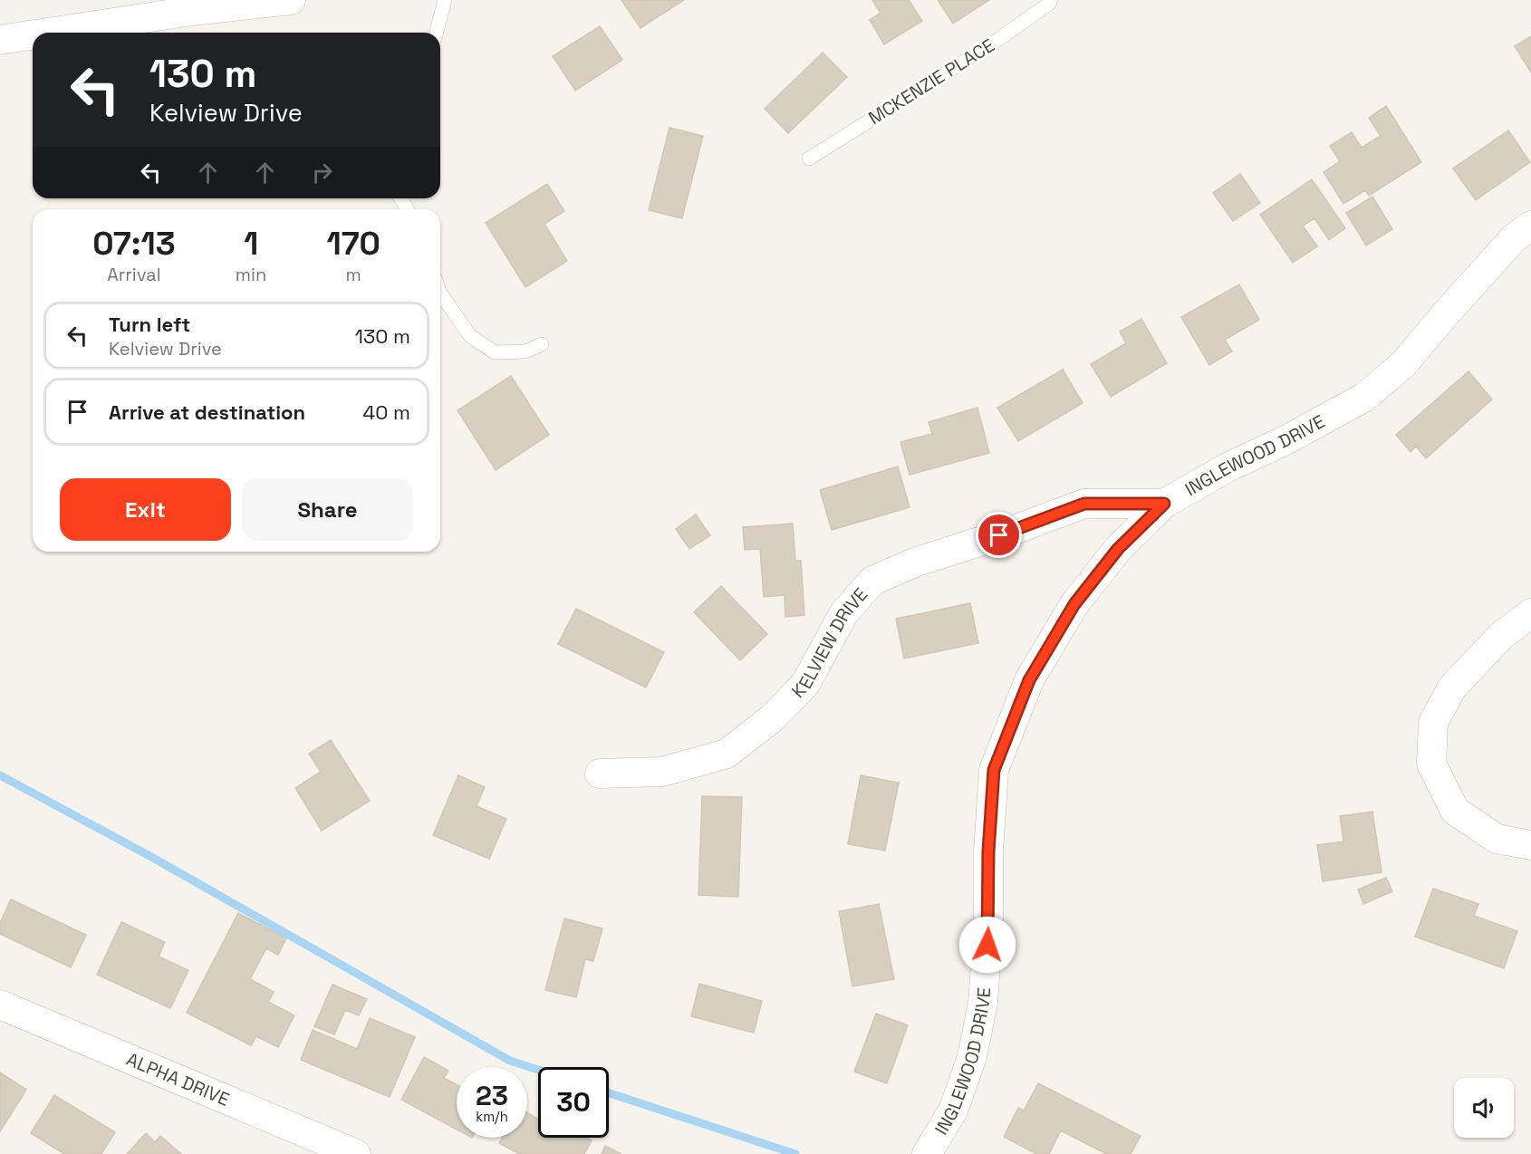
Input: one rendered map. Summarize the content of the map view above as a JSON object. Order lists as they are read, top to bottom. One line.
{"streets":{"street":["INGLEWOOD DRIVE","KELVIEW DRIVE","ALPHA DRIVE"],"lane":["MCKENZIE PLACE"]},"crossings":[["INGLEWOOD DRIVE","KELVIEW DRIVE"]],"page":{"turn":["130 m","Kelview Drive"],"eta":["07:13","Arrival","1","min","170","m"],"list":[{"name":"Turn left","note":"Kelview Drive","value":"130 m"},{"name":"Arrive at destination","value":"40 m"}],"buttons":["Exit","Share"],"speed":"23 km/h","limit":"30"}}
